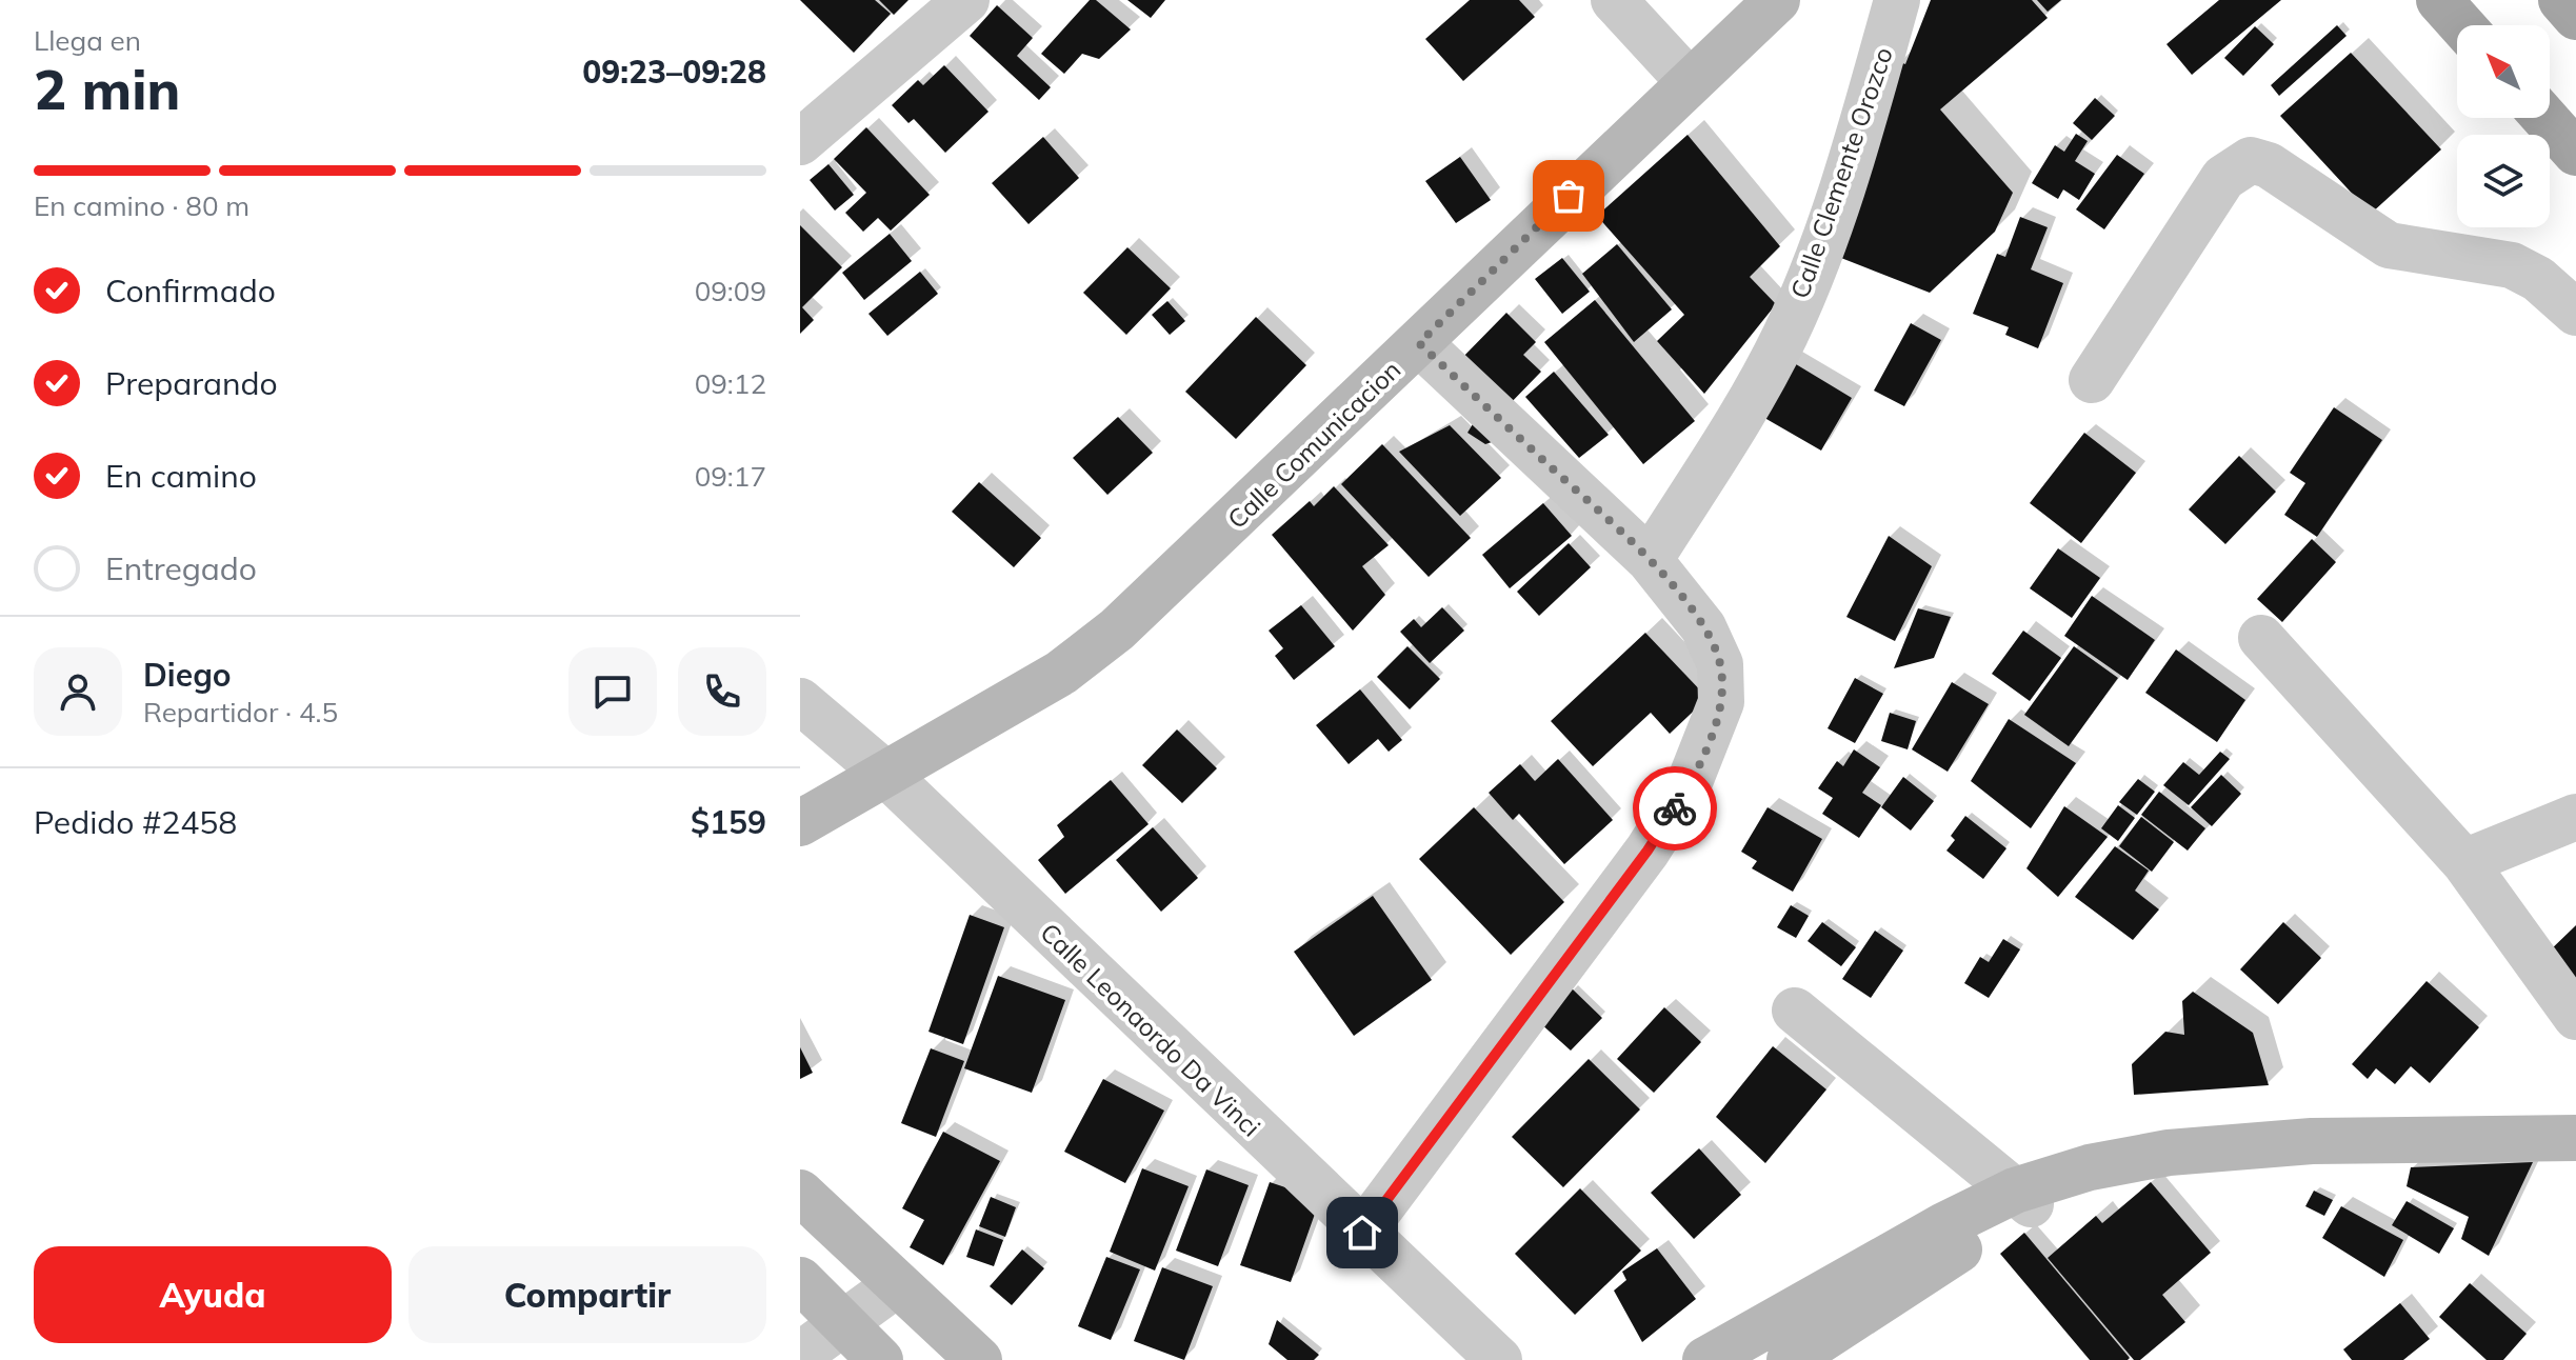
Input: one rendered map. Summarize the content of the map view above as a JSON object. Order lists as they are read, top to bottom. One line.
{"streets":{"street":["Calle Clemente Orozco","Calle Comunicacion","Calle Leonaordo Da Vinci"]},"crossings":[["Calle Comunicacion","Calle Leonaordo Da Vinci"]],"north":"top left","page":{"heading":["2 min","Llega en","09:23–09:28"],"panel":["Diego","Repartidor · 4.5","Pedido #2458","$159"],"bar":"En camino · 80 m","list":[["Confirmado","09:09"],["Preparando","09:12"],["En camino","09:17"],"Entregado"],"buttons":["Ayuda","Compartir"]}}
